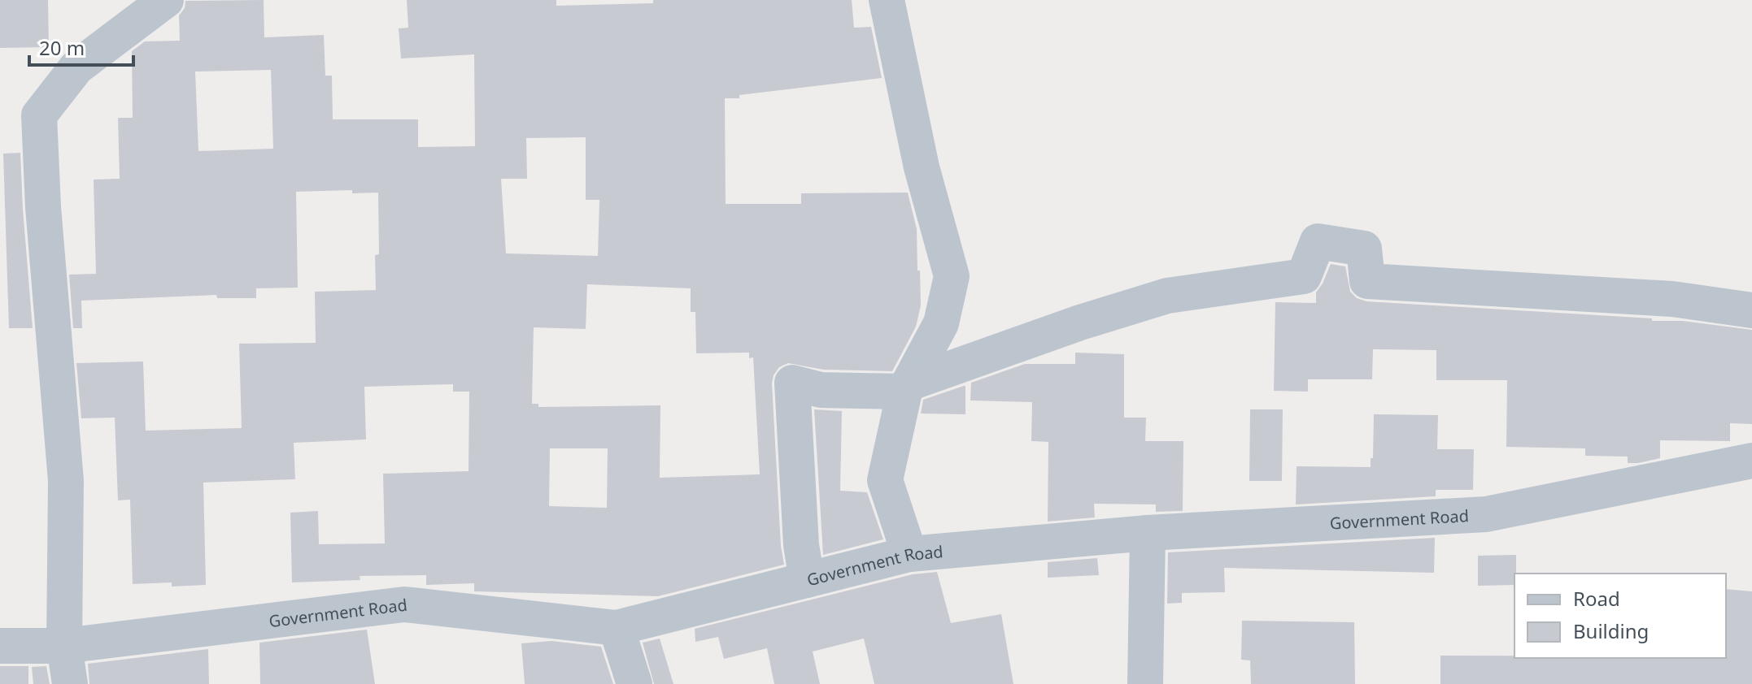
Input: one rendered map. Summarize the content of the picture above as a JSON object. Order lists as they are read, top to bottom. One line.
{"streets":{"street":["Government Road"]},"legend":["Road","Building"],"scale_bar":"20 m"}
